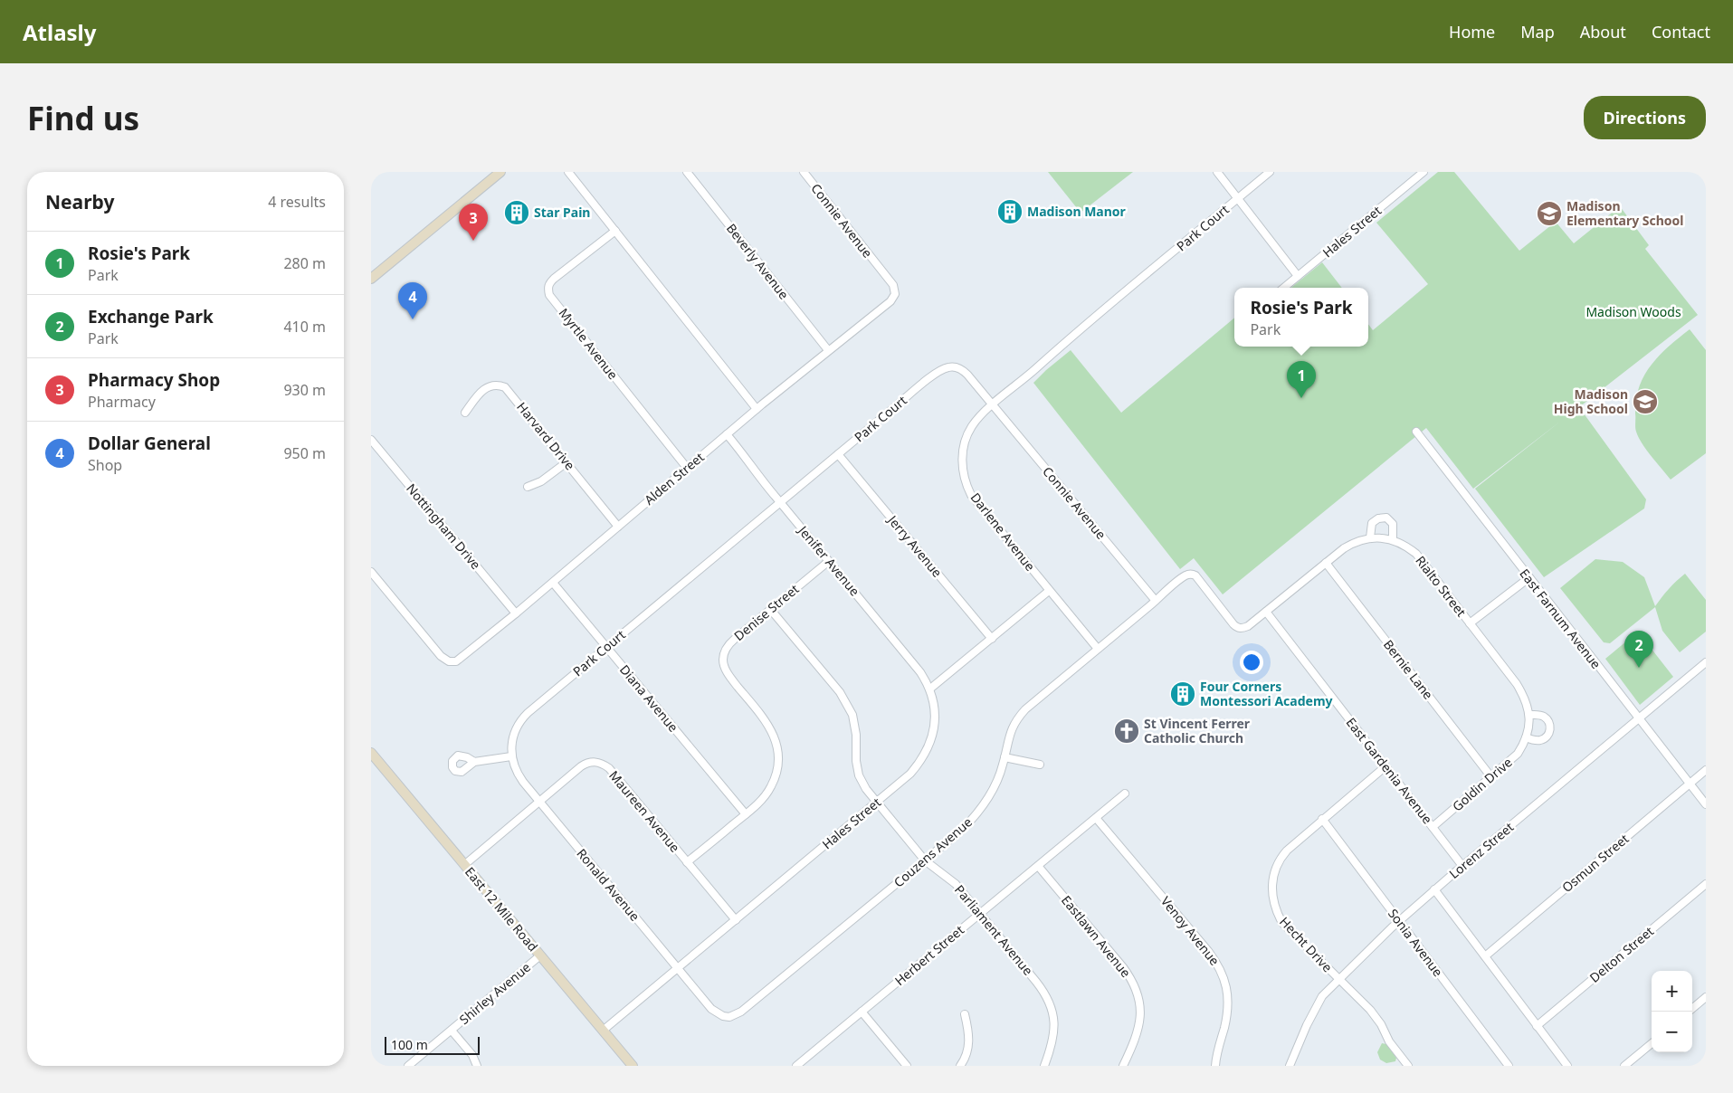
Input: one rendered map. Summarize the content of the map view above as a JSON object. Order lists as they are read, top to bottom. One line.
{"streets":{"main road":["East 12 Mile Road"],"street":["Connie Avenue","Park Court","Hales Street","Beverly Avenue","Myrtle Avenue","Harvard Drive","Alden Street","Nottingham Drive","Darlene Avenue","Jerry Avenue","Jenifer Avenue","Rialto Street","Denise Street","East Farnum Avenue","Bernie Lane","Diana Avenue","East Gardenia Avenue","Goldin Drive","Maureen Avenue","Lorenz Street","Couzens Avenue","Osmun Street","Ronald Avenue","Parliament Avenue","Venoy Avenue","Eastlawn Avenue","Sonia Avenue","Hecht Drive","Delton Street","Herbert Street","Shirley Avenue"]},"crossings":[["Connie Avenue","Park Court"],["Connie Avenue","Alden Street"],["Connie Avenue","Darlene Avenue"],["Connie Avenue","Couzens Avenue"],["Park Court","Darlene Avenue"],["Park Court","Jerry Avenue"],["Park Court","Jenifer Avenue"],["Park Court","Diana Avenue"],["Park Court","Maureen Avenue"],["Park Court","Ronald Avenue"],["Hales Street","Jenifer Avenue"],["Hales Street","Maureen Avenue"],["Hales Street","Couzens Avenue"],["Hales Street","Ronald Avenue"],["Hales Street","East 12 Mile Road"],["Hales Street","Parliament Avenue"],["Beverly Avenue","Alden Street"],["Myrtle Avenue","Alden Street"],["Harvard Drive","Alden Street"],["Alden Street","Nottingham Drive"],["Alden Street","Jenifer Avenue"],["Alden Street","Diana Avenue"],["Darlene Avenue","Couzens Avenue"],["Jenifer Avenue","Denise Street"],["Rialto Street","East Farnum Avenue"],["Rialto Street","Bernie Lane"],["Rialto Street","East Gardenia Avenue"],["Rialto Street","Goldin Drive"],["Rialto Street","Couzens Avenue"],["Denise Street","Diana Avenue"],["Denise Street","Maureen Avenue"],["Denise Street","Parliament Avenue"],["East Farnum Avenue","Lorenz Street"],["East Farnum Avenue","Osmun Street"],["Bernie Lane","Goldin Drive"],["East Gardenia Avenue","Goldin Drive"],["East Gardenia Avenue","Lorenz Street"],["East Gardenia Avenue","Hecht Drive"],["Maureen Avenue","Ronald Avenue"],["Lorenz Street","Sonia Avenue"],["Lorenz Street","Hecht Drive"],["Couzens Avenue","Ronald Avenue"],["Couzens Avenue","Parliament Avenue"],["East 12 Mile Road","Shirley Avenue"],["Parliament Avenue","Herbert Street"],["Venoy Avenue","Herbert Street"],["Eastlawn Avenue","Herbert Street"],["Sonia Avenue","Hecht Drive"]],"parks":["Madison Woods"],"places":{"building":["Madison Manor","Star Pain","Four Corners Montessori Academy"],"school or university":["Madison Elementary School","Madison High School"],"church":["St Vincent Ferrer Catholic Church"]},"scale_bar":"100 m","page":{"header":"Atlasly","nav":["Home","Map","About","Contact"],"buttons":"Directions","title":"Find us","heading":["Nearby","4 results"],"pins":["3","4","1","2"],"list":[{"mark":"1","name":"Rosie's Park","note":"Park","value":"280 m"},{"mark":"2","name":"Exchange Park","note":"Park","value":"410 m"},{"mark":"3","name":"Pharmacy Shop","note":"Pharmacy","value":"930 m"},{"mark":"4","name":"Dollar General","note":"Shop","value":"950 m"}],"popup":["Rosie's Park","Park"],"map_buttons":["+","−"],"scale":"100 m"}}
